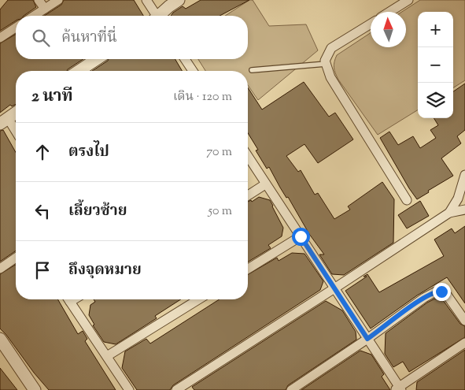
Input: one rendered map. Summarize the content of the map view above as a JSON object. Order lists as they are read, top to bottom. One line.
{"north":"top","page":{"map_buttons":["+","−"],"search":"ค้นหาที่นี่","heading":["2 นาที","เดิน · 120 m"],"list":[["ตรงไป","70 m"],["เลี้ยวซ้าย","50 m"],"ถึงจุดหมาย"]}}
